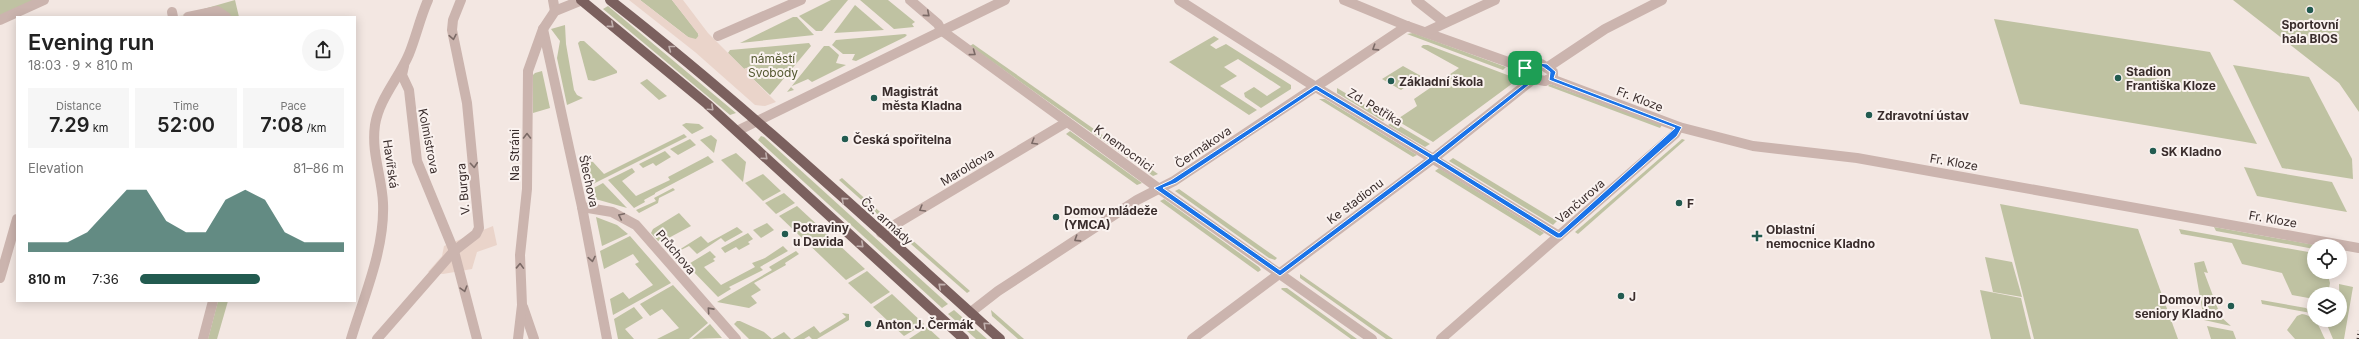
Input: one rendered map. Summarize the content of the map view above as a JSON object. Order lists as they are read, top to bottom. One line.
{"streets":{"main road":["Čs. armády"],"street":["Fr. Kloze","Zd. Petříka","Kolmistrova","Čermákova","K nemocnici","Na Stráni","Havířská","Maroldova","Štechova","V. Burgra","Ke stadionu","Vančurova","Průchova"]},"crossings":[["Fr. Kloze","Ke stadionu"],["Fr. Kloze","Vančurova"],["Zd. Petříka","Čermákova"],["Zd. Petříka","Ke stadionu"],["Zd. Petříka","Vančurova"],["Kolmistrova","Havířská"],["Kolmistrova","V. Burgra"],["Čermákova","K nemocnici"],["Čermákova","Čs. armády"],["K nemocnici","Maroldova"],["K nemocnici","Ke stadionu"],["Na Stráni","Štechova"],["Maroldova","Čs. armády"],["Štechova","Průchova"]],"one_way":["Čermákova","Na Stráni","Maroldova","Štechova","V. Burgra","Průchova"],"parks":["náměstí Svobody"],"places":{"other":["Sportovní hala BIOS","Stadion Františka Kloze","Základní škola","Magistrát města Kladna","Zdravotní ústav","Česká spořitelna","SK Kladno","F","Domov mládeže (YMCA)","Potraviny u Davida","J","Domov pro seniory Kladno","Anton J. Čermák"],"health":["Oblastní nemocnice Kladno"]},"page":{"heading":["Evening run","18:03 · 9 × 810 m"],"stats":[["Distance","7.29 km"],["Time","52:00"],["Pace","7:08 /km"]],"chart":["Elevation","81–86 m"],"list":[{"name":"810 m","note":"7:36"}]}}
